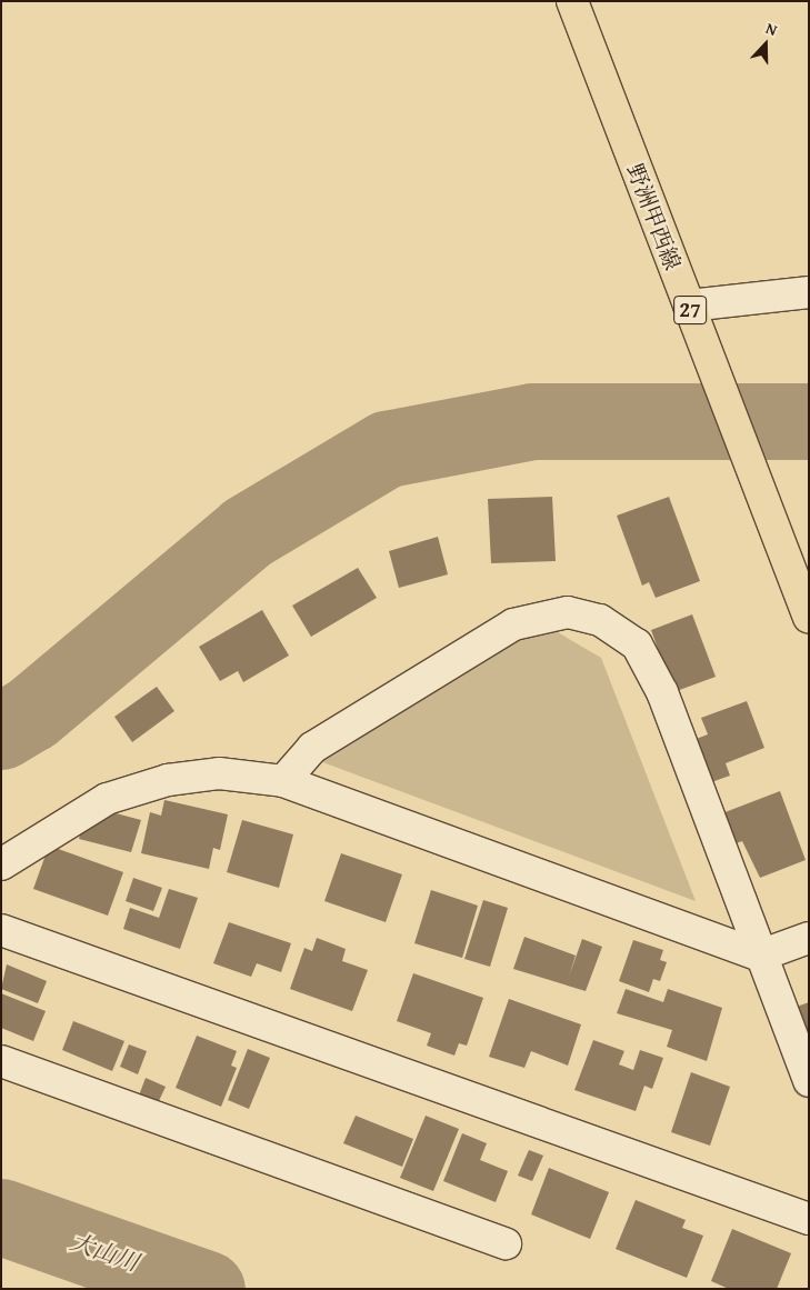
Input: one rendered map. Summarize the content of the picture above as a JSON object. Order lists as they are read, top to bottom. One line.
{"streets":{"main road":["野洲甲西線","27"]},"water":["大山川"],"north":"top"}
